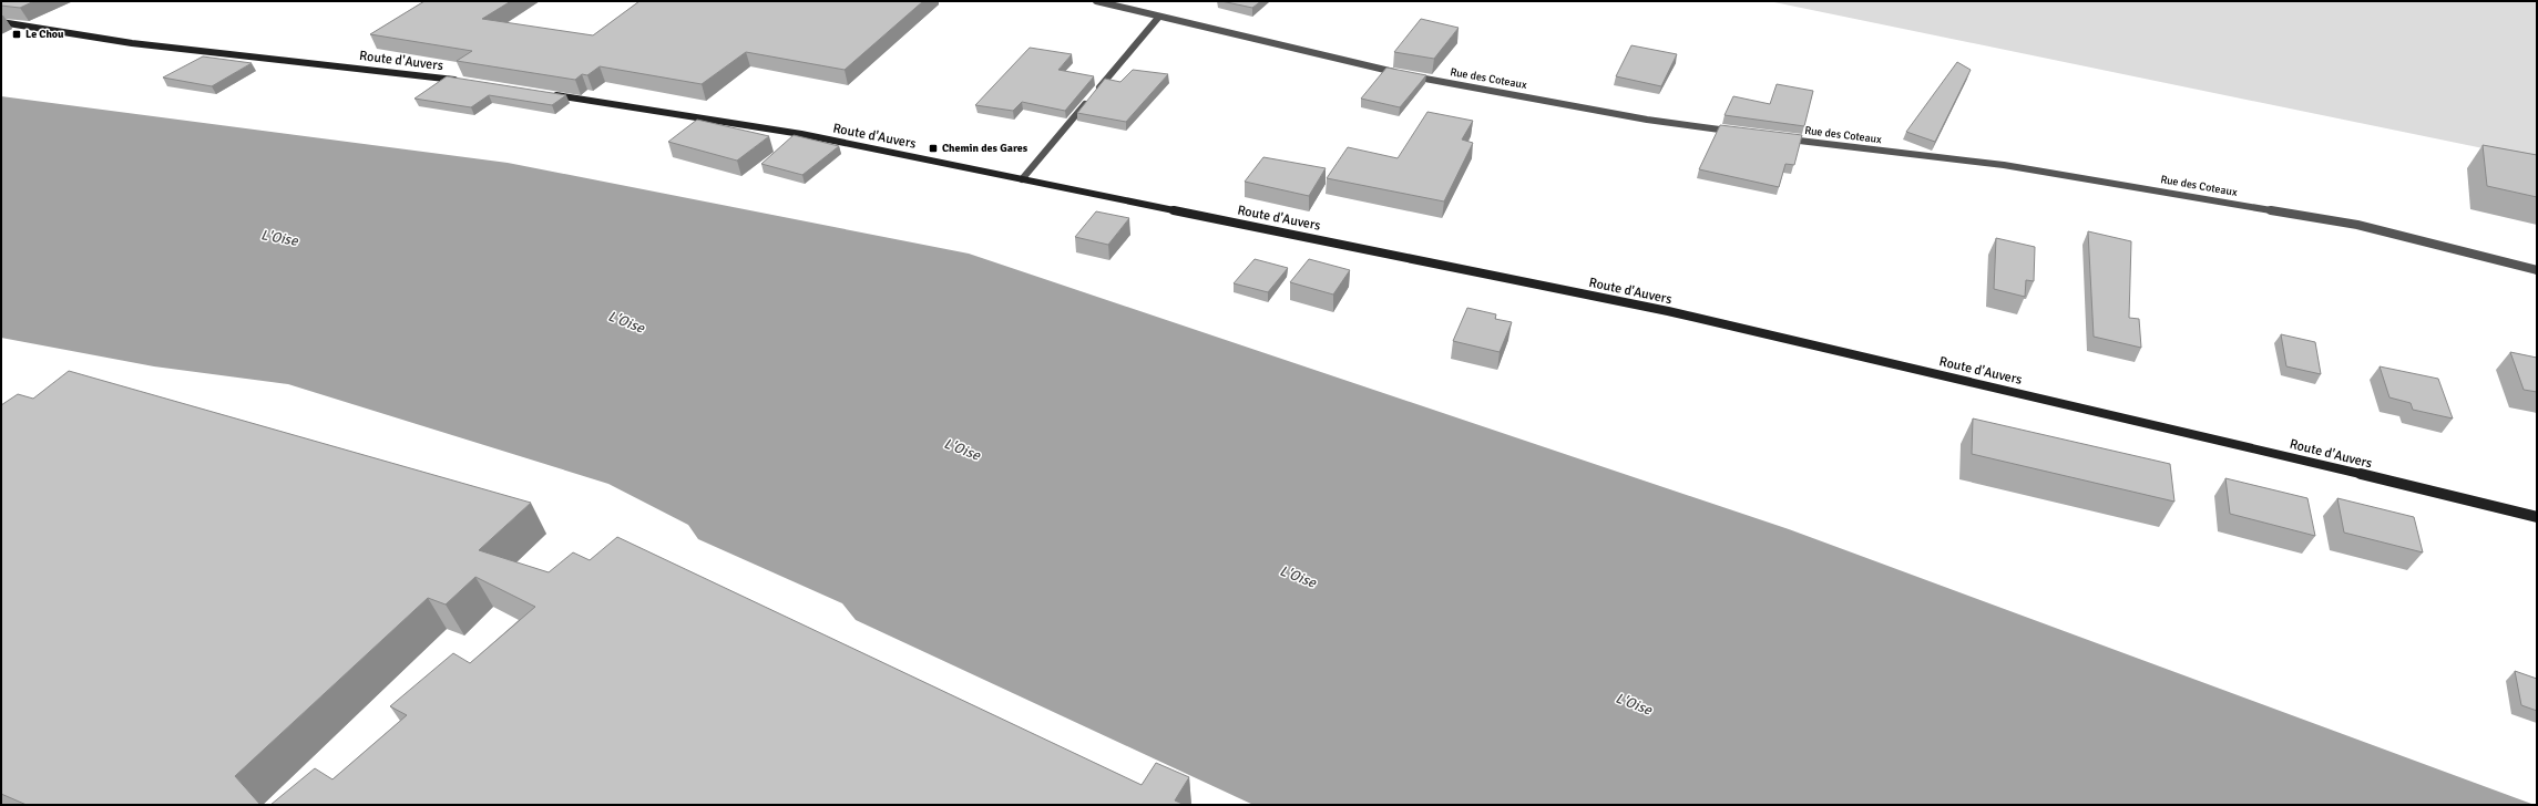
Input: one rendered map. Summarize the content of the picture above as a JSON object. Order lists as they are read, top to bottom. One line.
{"streets":{"main road":["Route d'Auvers"],"street":["Rue des Coteaux"]},"water":["L'Oise"],"places":{"transit":["Le Chou","Chemin des Gares"]}}
